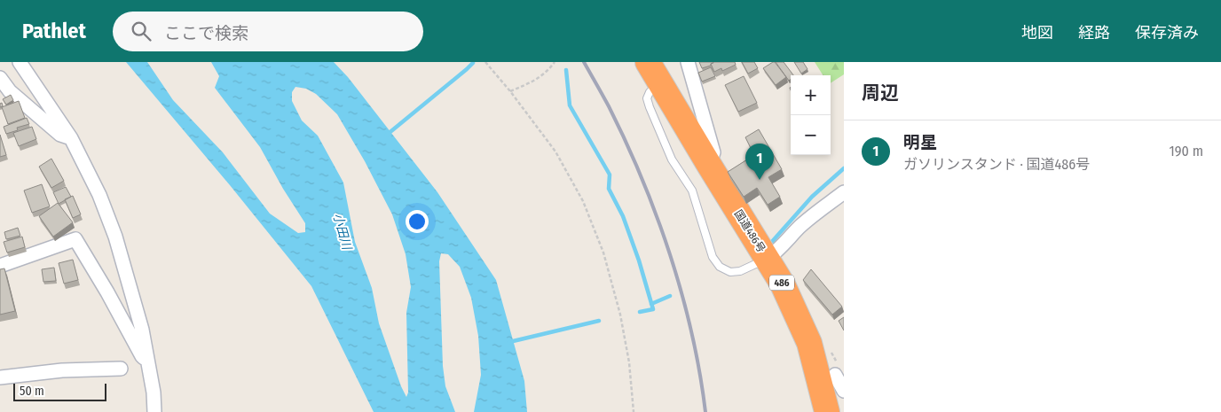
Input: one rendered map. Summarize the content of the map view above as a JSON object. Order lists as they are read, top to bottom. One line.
{"streets":{"highway":["国道486号","486"]},"water":["小田川"],"scale_bar":"50 m","page":{"header":"Pathlet","search":"ここで検索","nav":["地図","経路","保存済み"],"heading":"周辺","map_buttons":["+","−"],"list":[{"mark":"1","name":"明星","note":"ガソリンスタンド · 国道486号","value":"190 m"}],"pins":"1","scale":"50 m"}}
